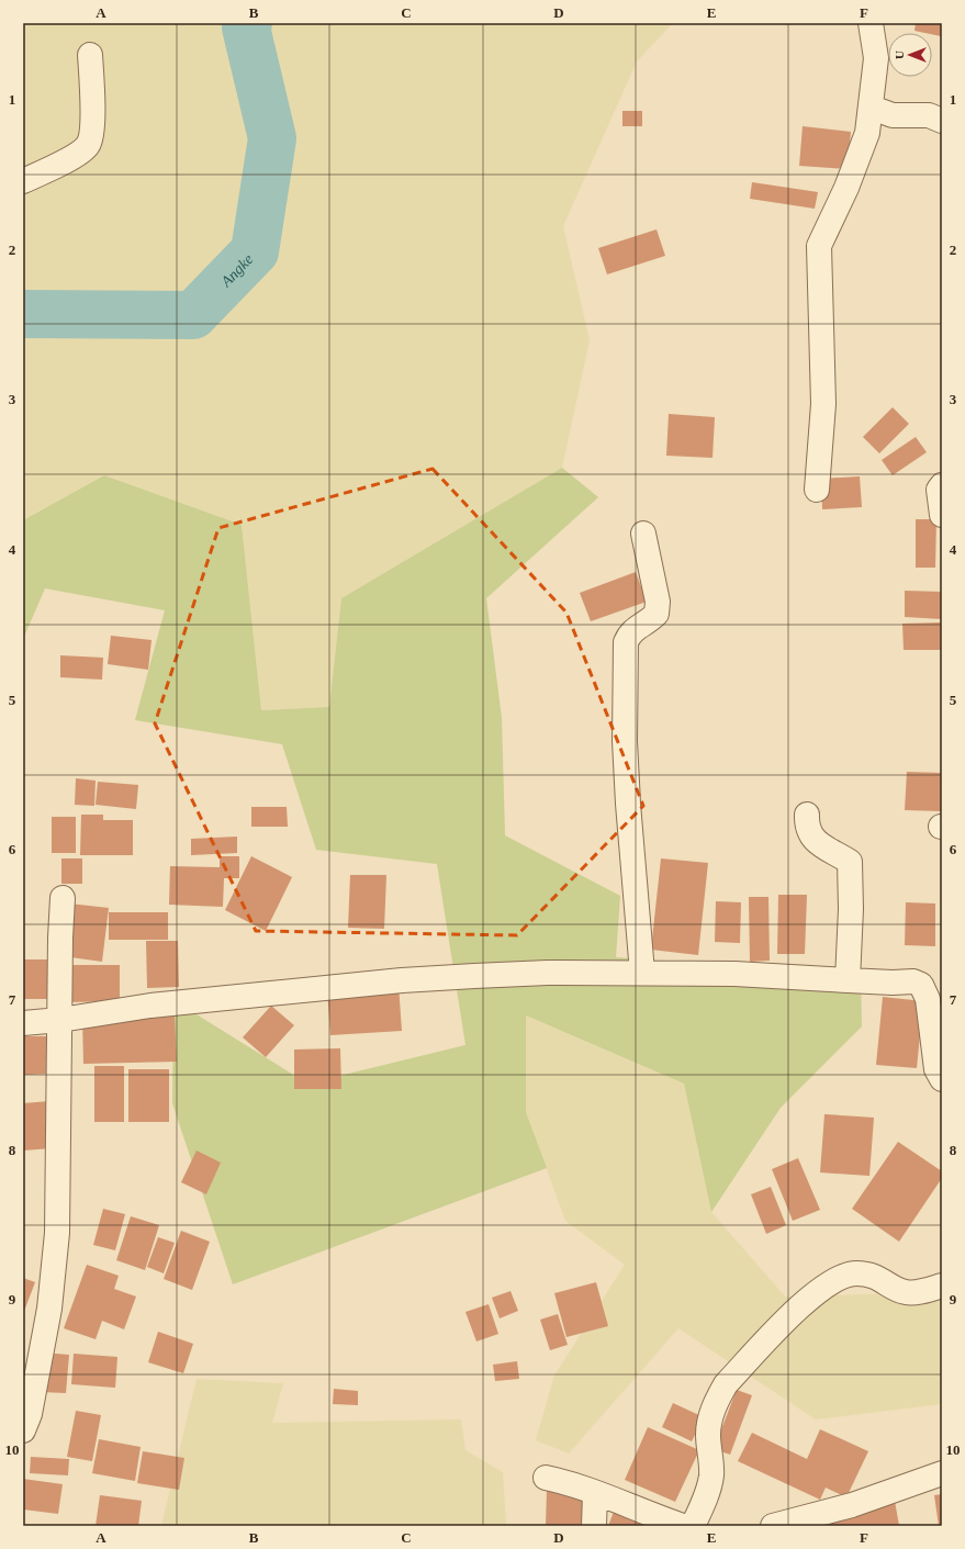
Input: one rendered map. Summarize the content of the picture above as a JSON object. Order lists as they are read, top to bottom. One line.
{"water":["Angke"],"north":"left","grid":{"columns":["A","B","C","D","E","F"],"rows":["1","2","3","4","5","6","7","8","9","10"]}}
